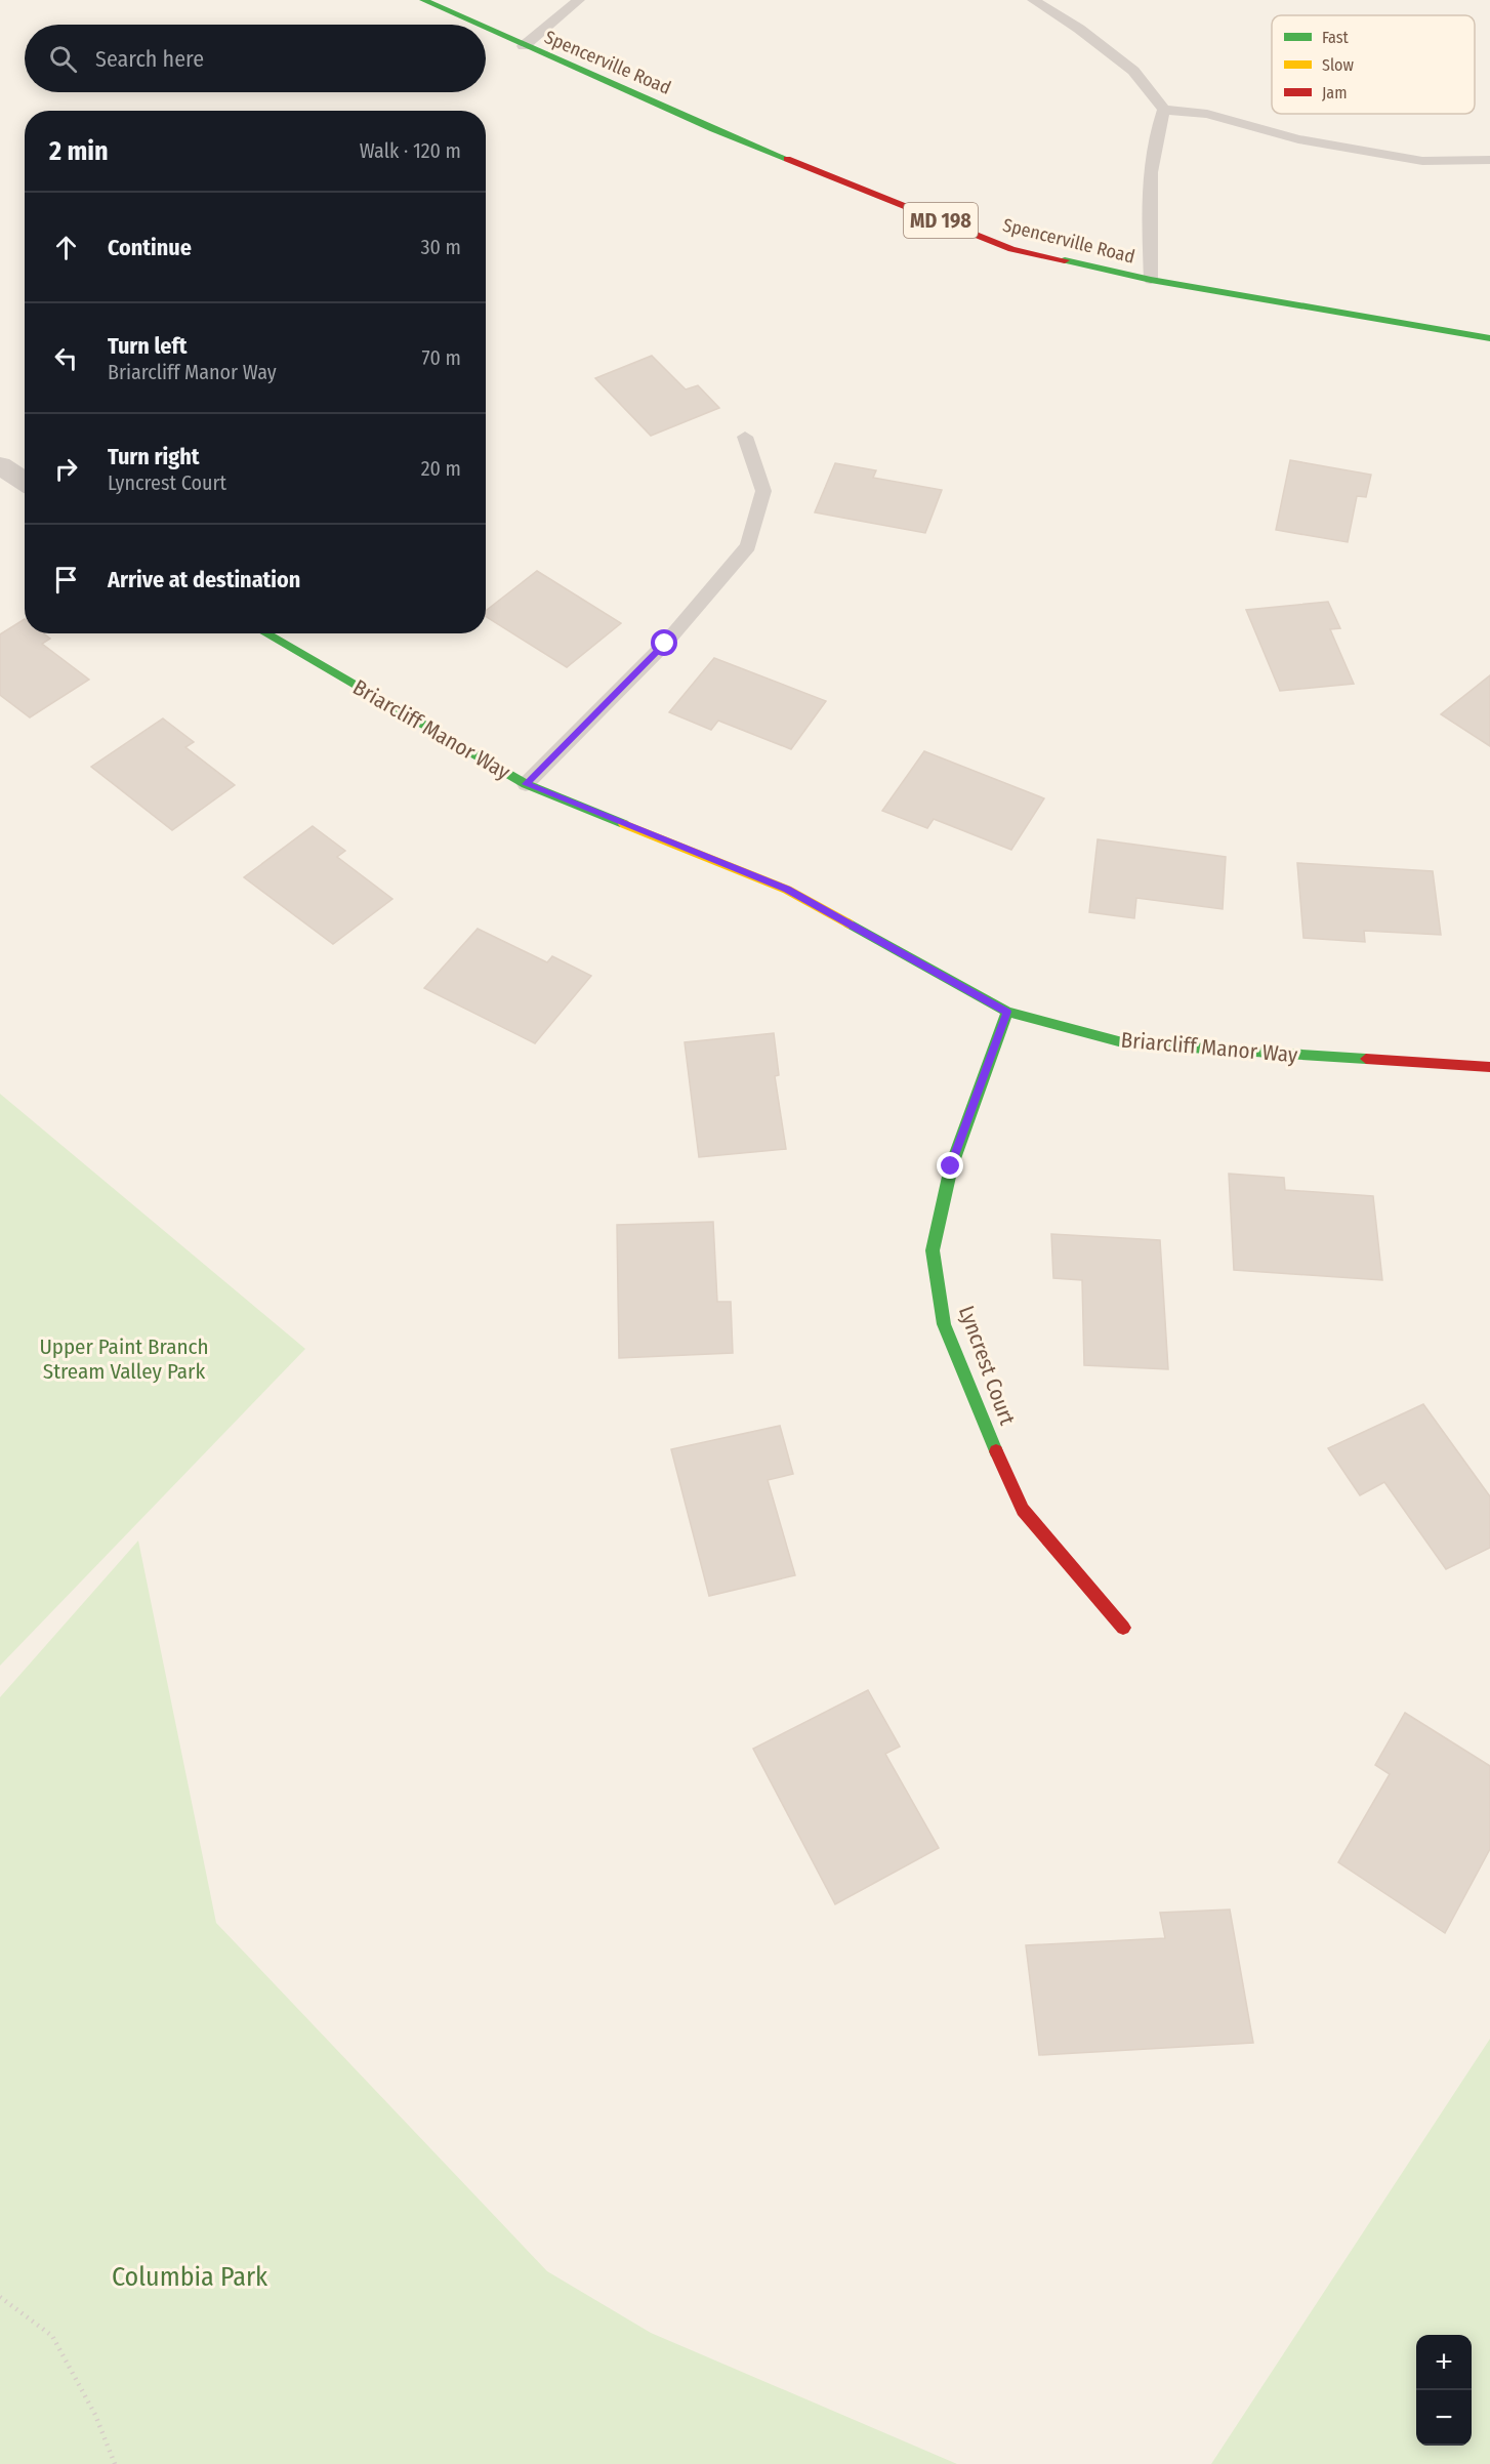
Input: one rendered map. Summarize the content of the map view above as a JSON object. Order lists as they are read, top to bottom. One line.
{"streets":{"street":["Spencerville Road","MD 198","Briarcliff Manor Way","Lyncrest Court"]},"crossings":[["Briarcliff Manor Way","Lyncrest Court"]],"parks":["Upper Paint Branch Stream Valley Park","Columbia Park"],"legend":["Fast","Slow","Jam"],"page":{"search":"Search here","heading":["2 min","Walk · 120 m"],"list":[["Continue","30 m"],["Turn left","Briarcliff Manor Way","70 m"],["Turn right","Lyncrest Court","20 m"],"Arrive at destination"],"map_buttons":["+","−"]}}
